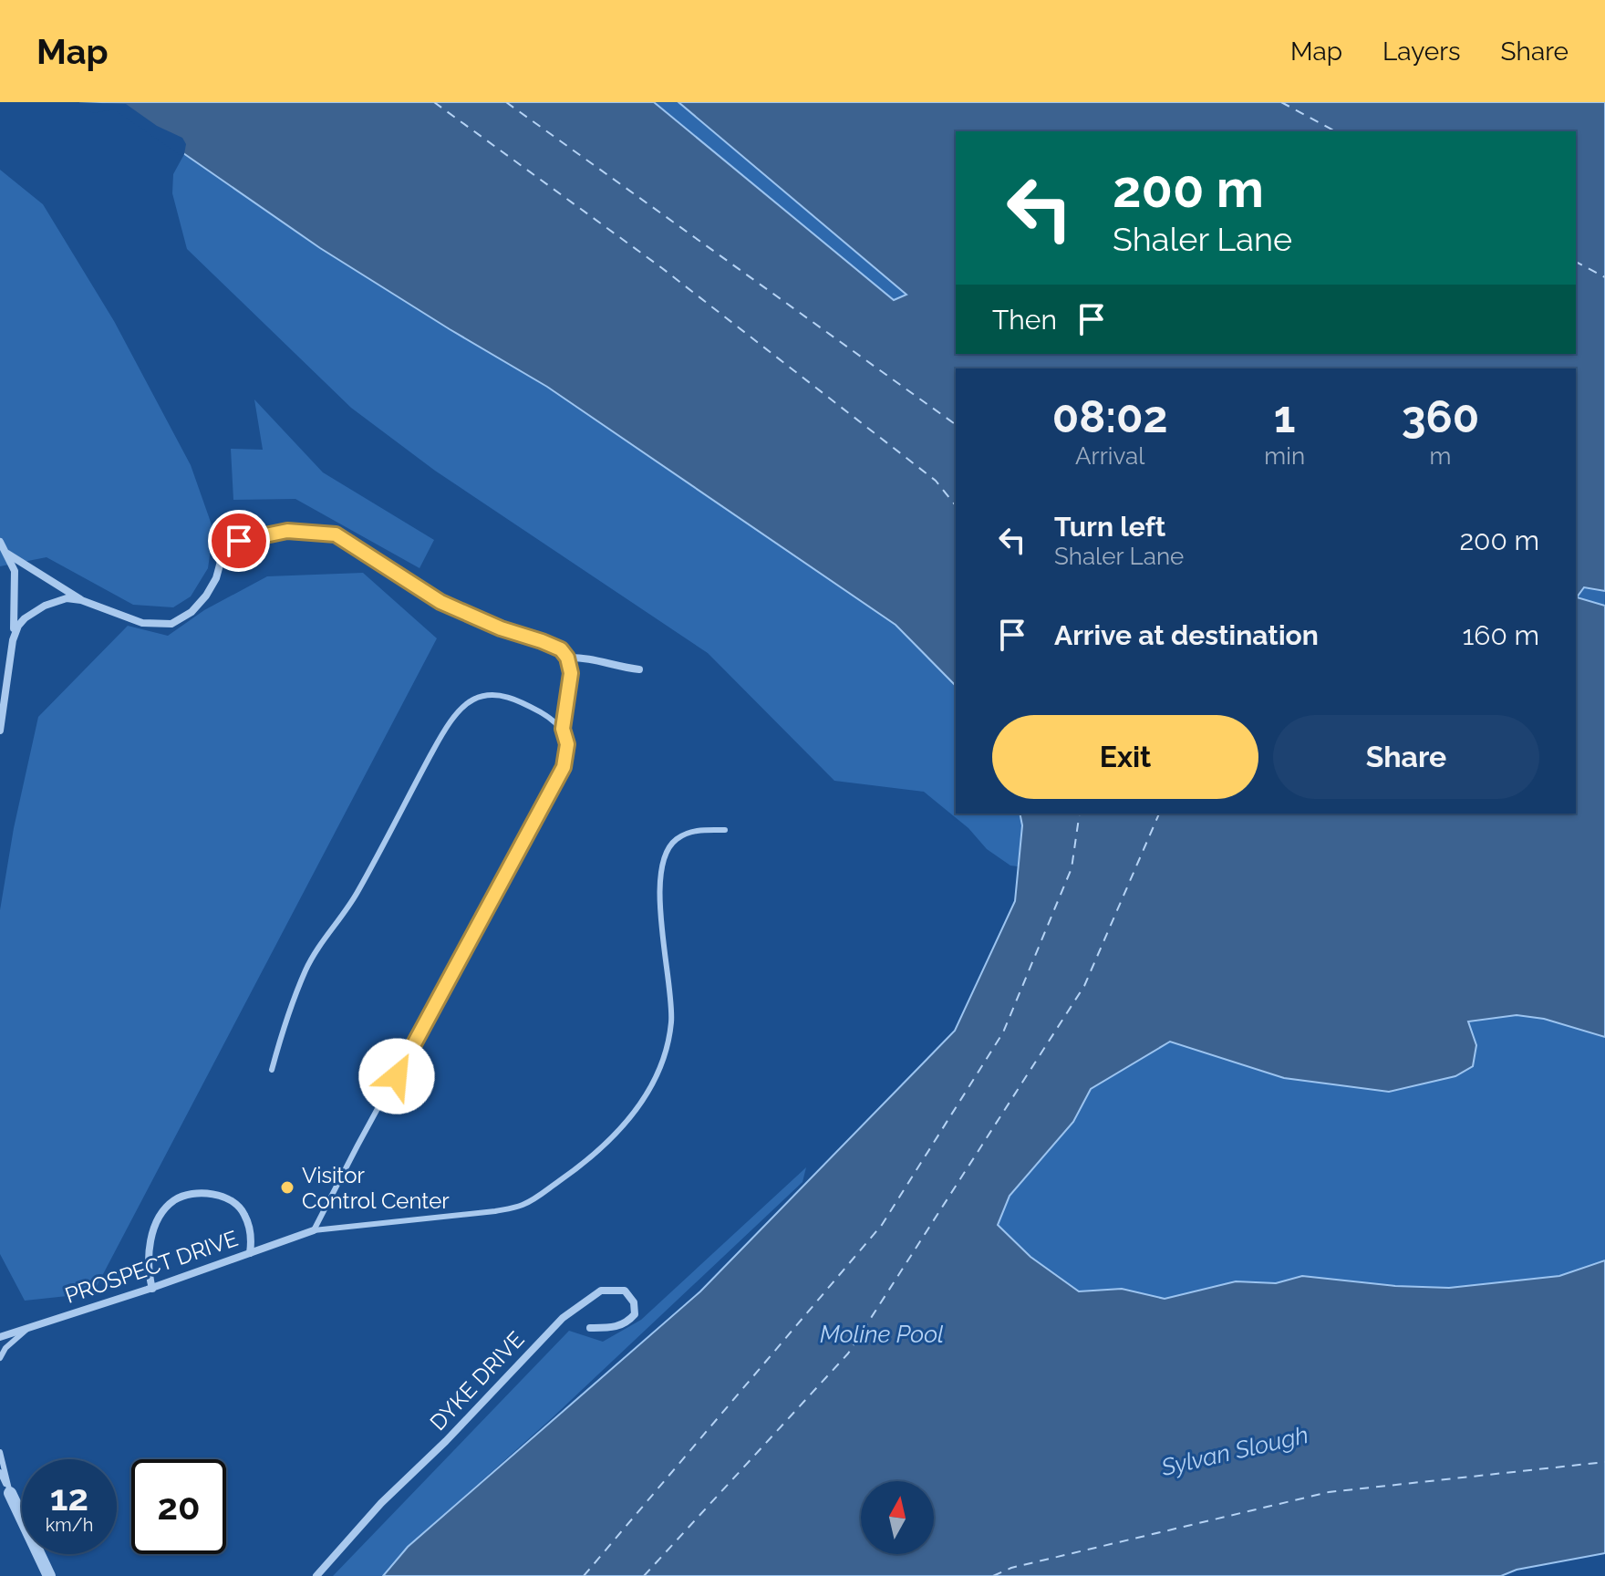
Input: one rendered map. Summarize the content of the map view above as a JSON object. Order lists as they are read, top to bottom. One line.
{"streets":{"street":["PROSPECT DRIVE","DYKE DRIVE"]},"water":["Moline Pool","Sylvan Slough"],"places":["Visitor Control Center"],"north":"top","page":{"header":"Map","nav":["Map","Layers","Share"],"turn":["200 m","Shaler Lane"],"then":"Then","eta":["08:02","Arrival","1","min","360","m"],"list":[{"name":"Turn left","note":"Shaler Lane","value":"200 m"},{"name":"Arrive at destination","value":"160 m"}],"buttons":["Exit","Share"],"speed":"12 km/h","limit":"20"}}
